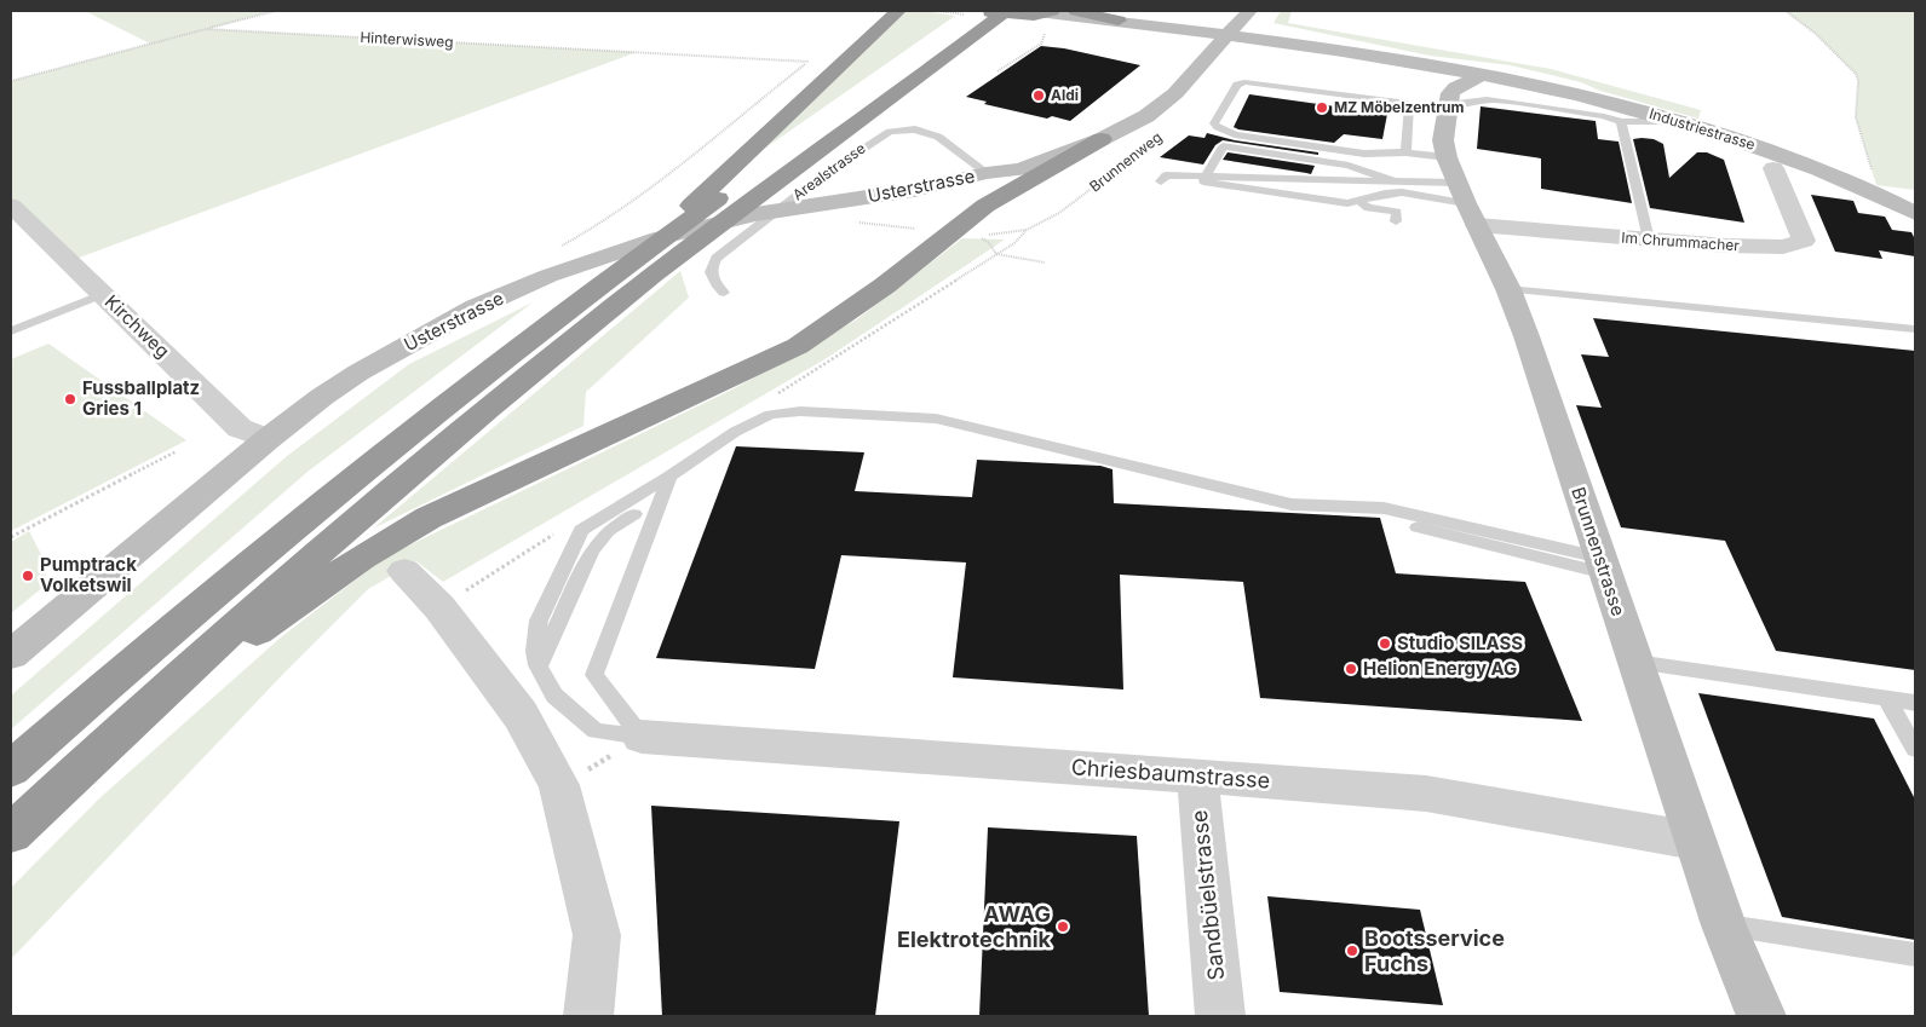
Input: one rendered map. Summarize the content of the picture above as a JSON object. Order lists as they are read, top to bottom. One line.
{"streets":{"main road":["Industriestrasse","Usterstrasse","Brunnenstrasse"],"street":["Im Chrummacher","Kirchweg","Chriesbaumstrasse","Sandbüelstrasse"],"lane":["Arealstrasse"],"path":["Hinterwisweg","Brunnenweg"]},"crossings":[["Industriestrasse","Usterstrasse"],["Arealstrasse","Usterstrasse"],["Usterstrasse","Kirchweg"],["Im Chrummacher","Brunnenstrasse"],["Brunnenstrasse","Chriesbaumstrasse"],["Chriesbaumstrasse","Sandbüelstrasse"]],"places":["Aldi","MZ Möbelzentrum","Fussballplatz Gries 1","Pumptrack Volketswil","Studio SILASS","Helion Energy AG","AWAG Elektrotechnik","Bootsservice Fuchs"]}
